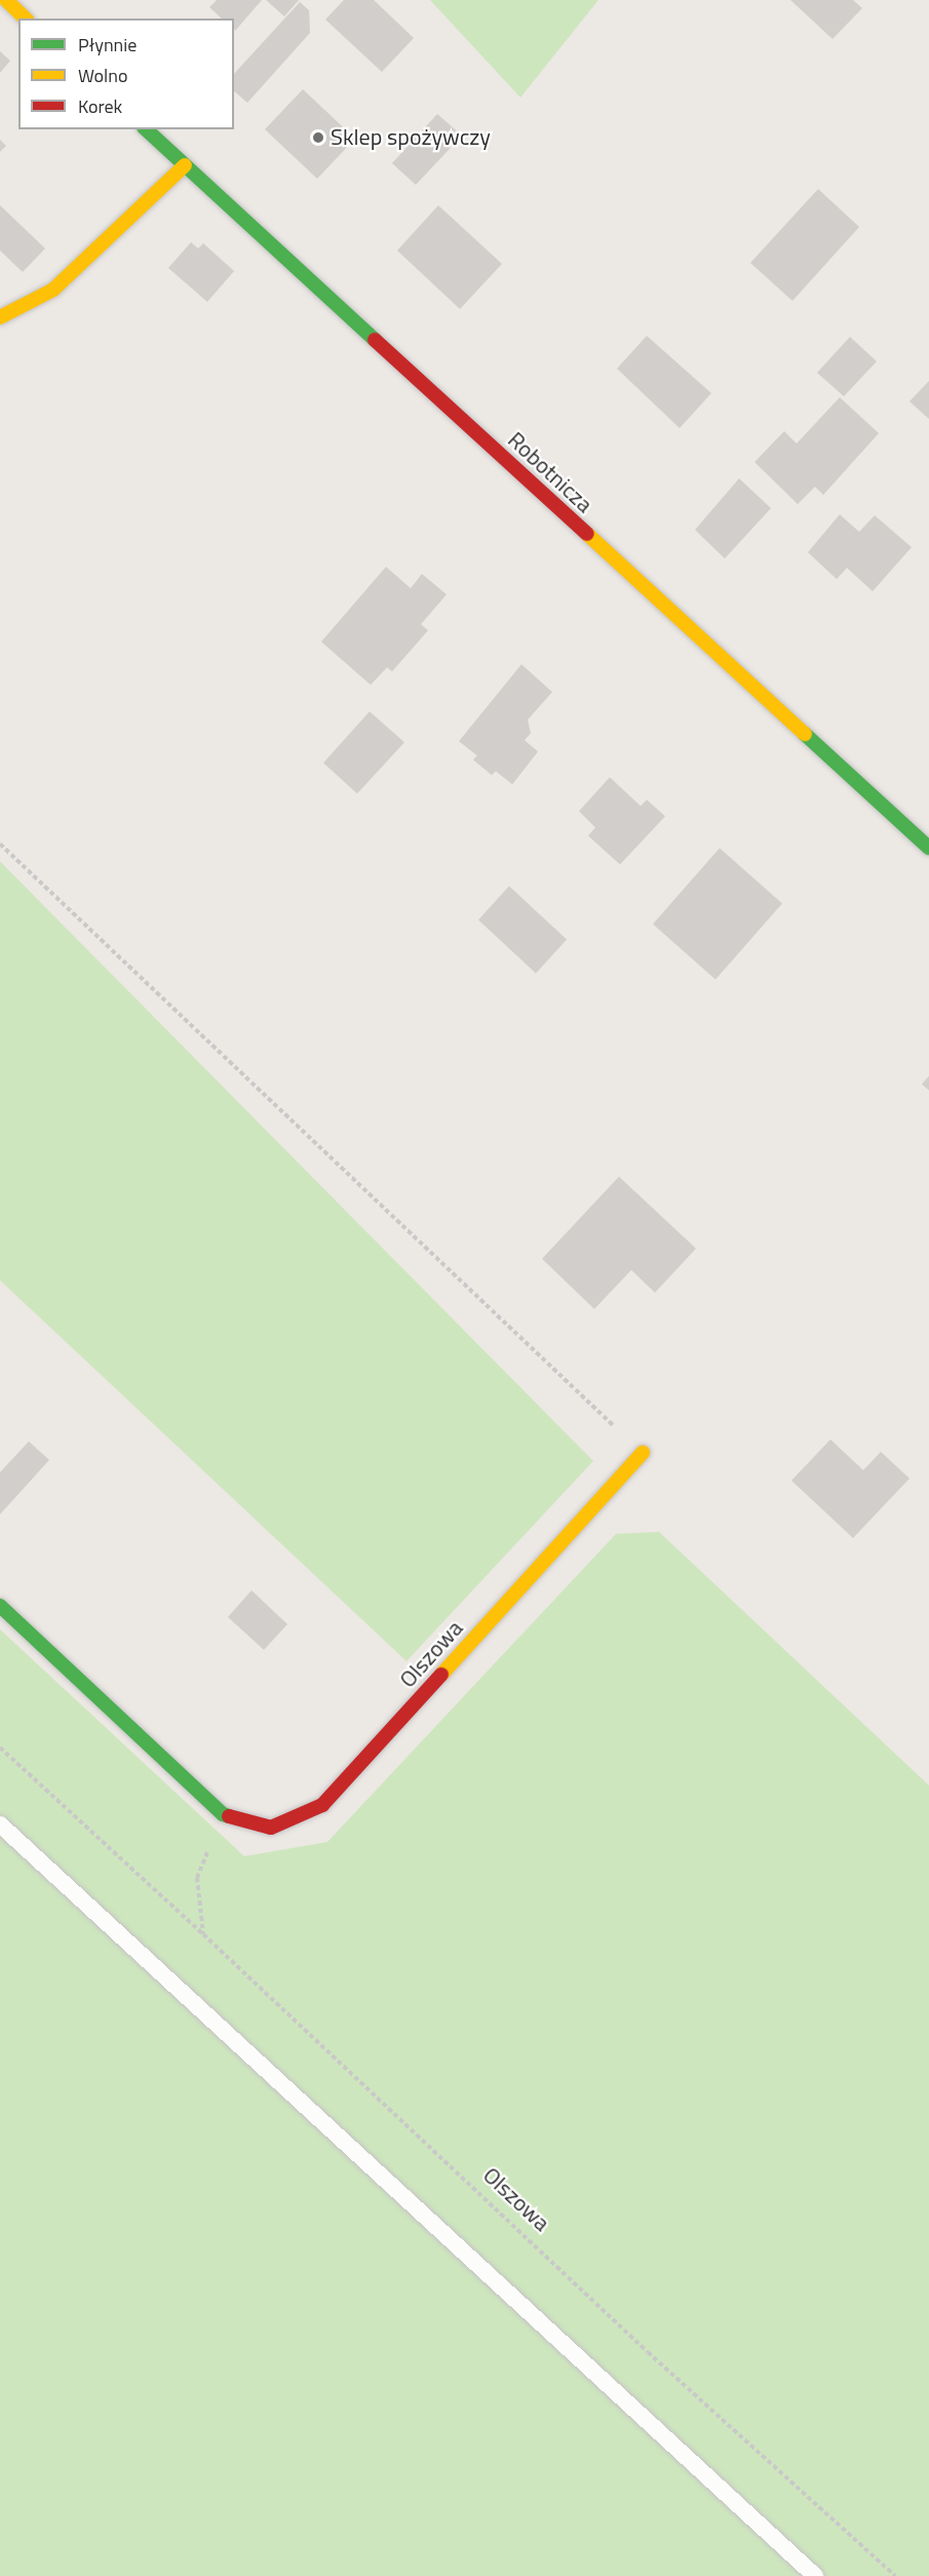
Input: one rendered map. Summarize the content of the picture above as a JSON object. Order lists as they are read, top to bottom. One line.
{"streets":{"street":["Robotnicza","Olszowa"]},"places":["Sklep spożywczy"],"legend":["Płynnie","Wolno","Korek"]}
